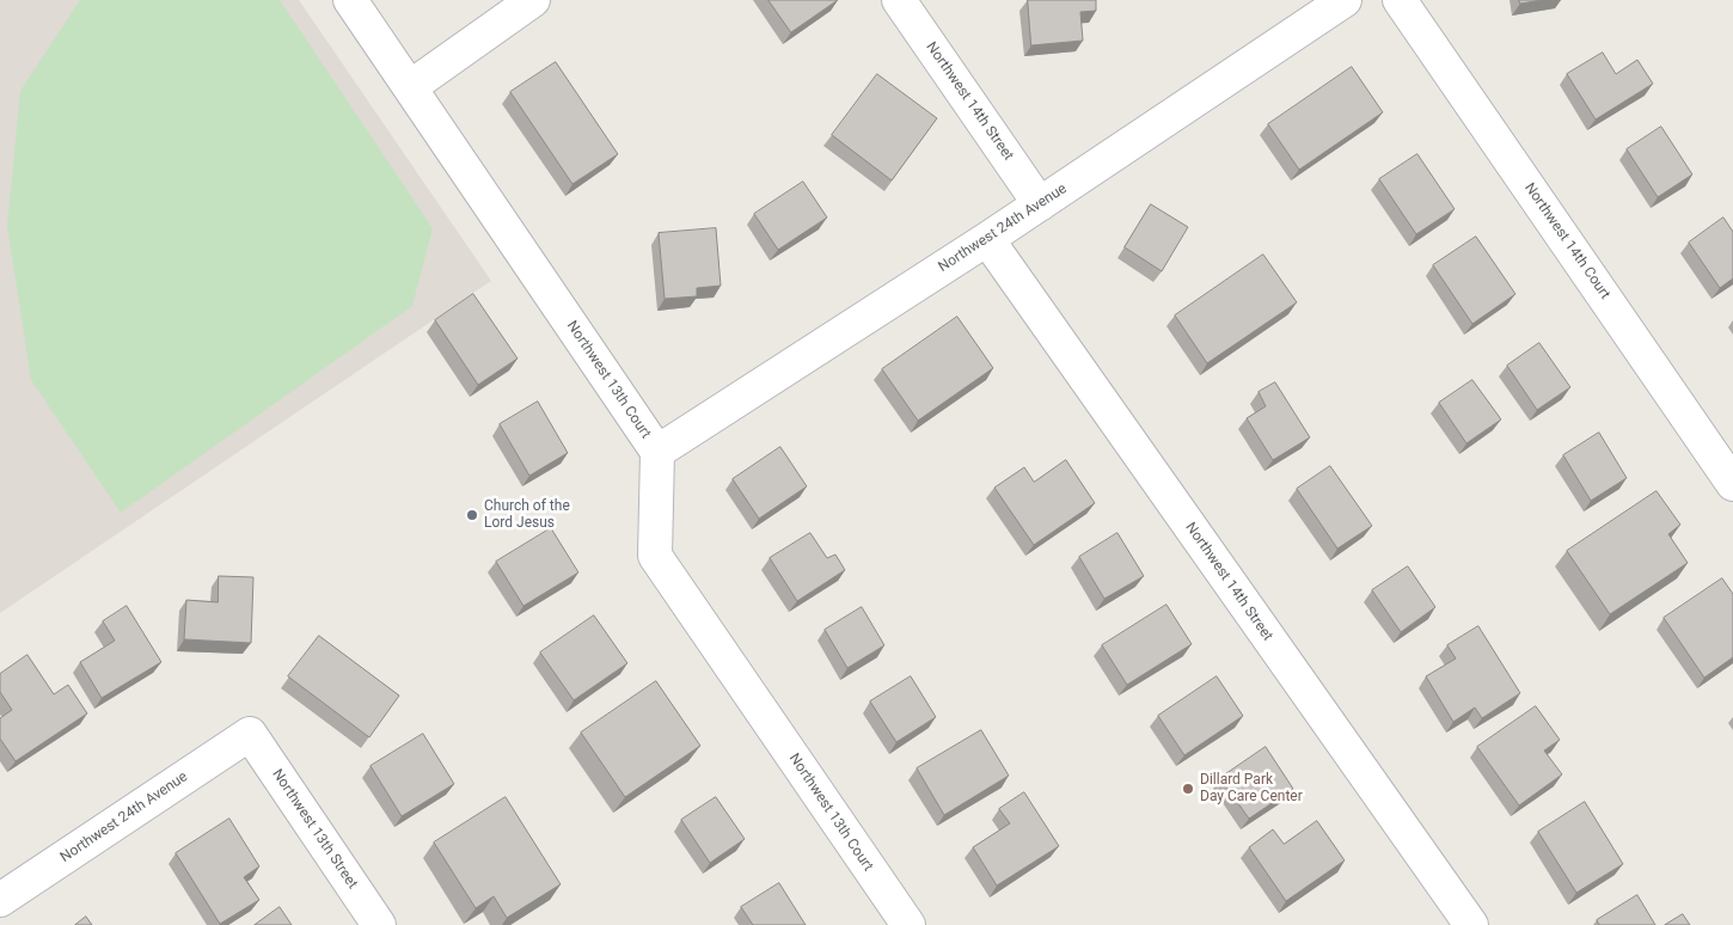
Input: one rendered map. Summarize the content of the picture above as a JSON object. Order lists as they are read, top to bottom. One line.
{"streets":{"street":["Northwest 14th Street","Northwest 24th Avenue","Northwest 14th Court","Northwest 13th Court","Northwest 13th Street"]},"crossings":[["Northwest 14th Street","Northwest 24th Avenue"],["Northwest 24th Avenue","Northwest 13th Court"],["Northwest 24th Avenue","Northwest 13th Street"]],"places":["Church of the Lord Jesus","Dillard Park Day Care Center"]}
